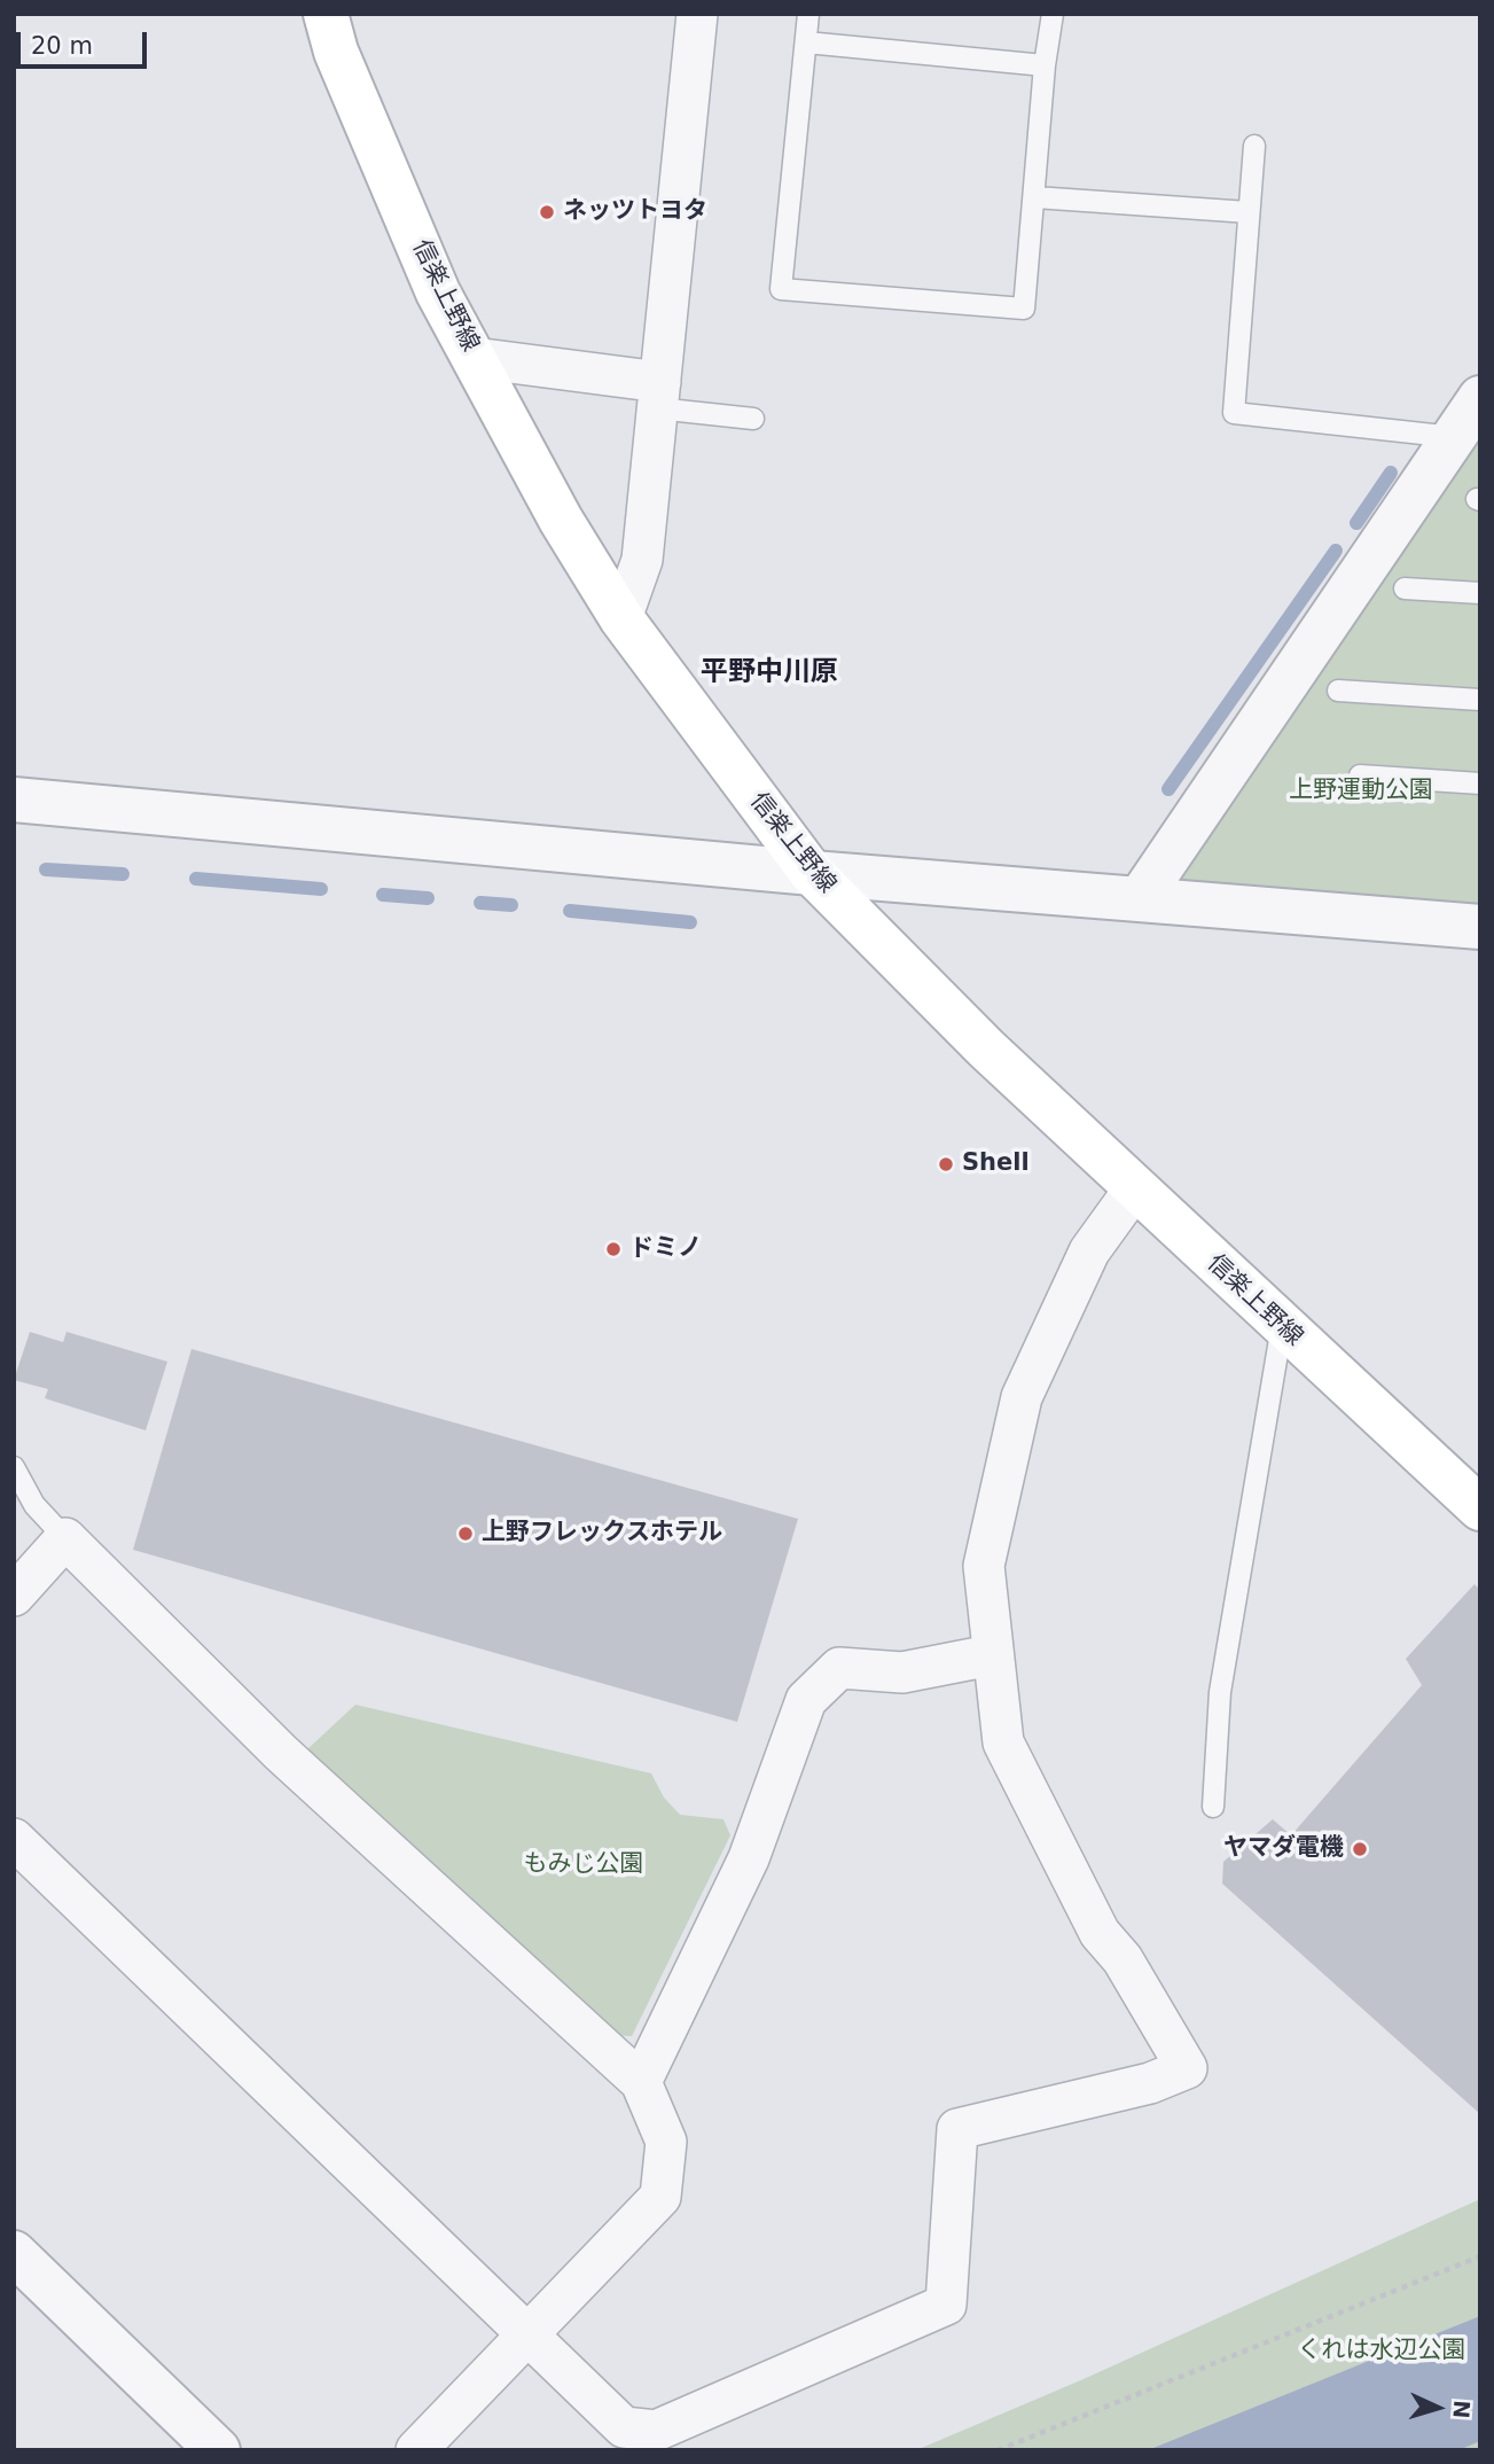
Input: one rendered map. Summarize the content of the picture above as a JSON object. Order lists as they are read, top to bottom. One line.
{"streets":{"main road":["信楽上野線"]},"districts":["平野中川原"],"parks":["上野運動公園","もみじ公園","くれは水辺公園"],"places":["ネッツトヨタ","Shell","ドミノ","上野フレックスホテル","ヤマダ電機"],"scale_bar":"20 m","north":"right"}
